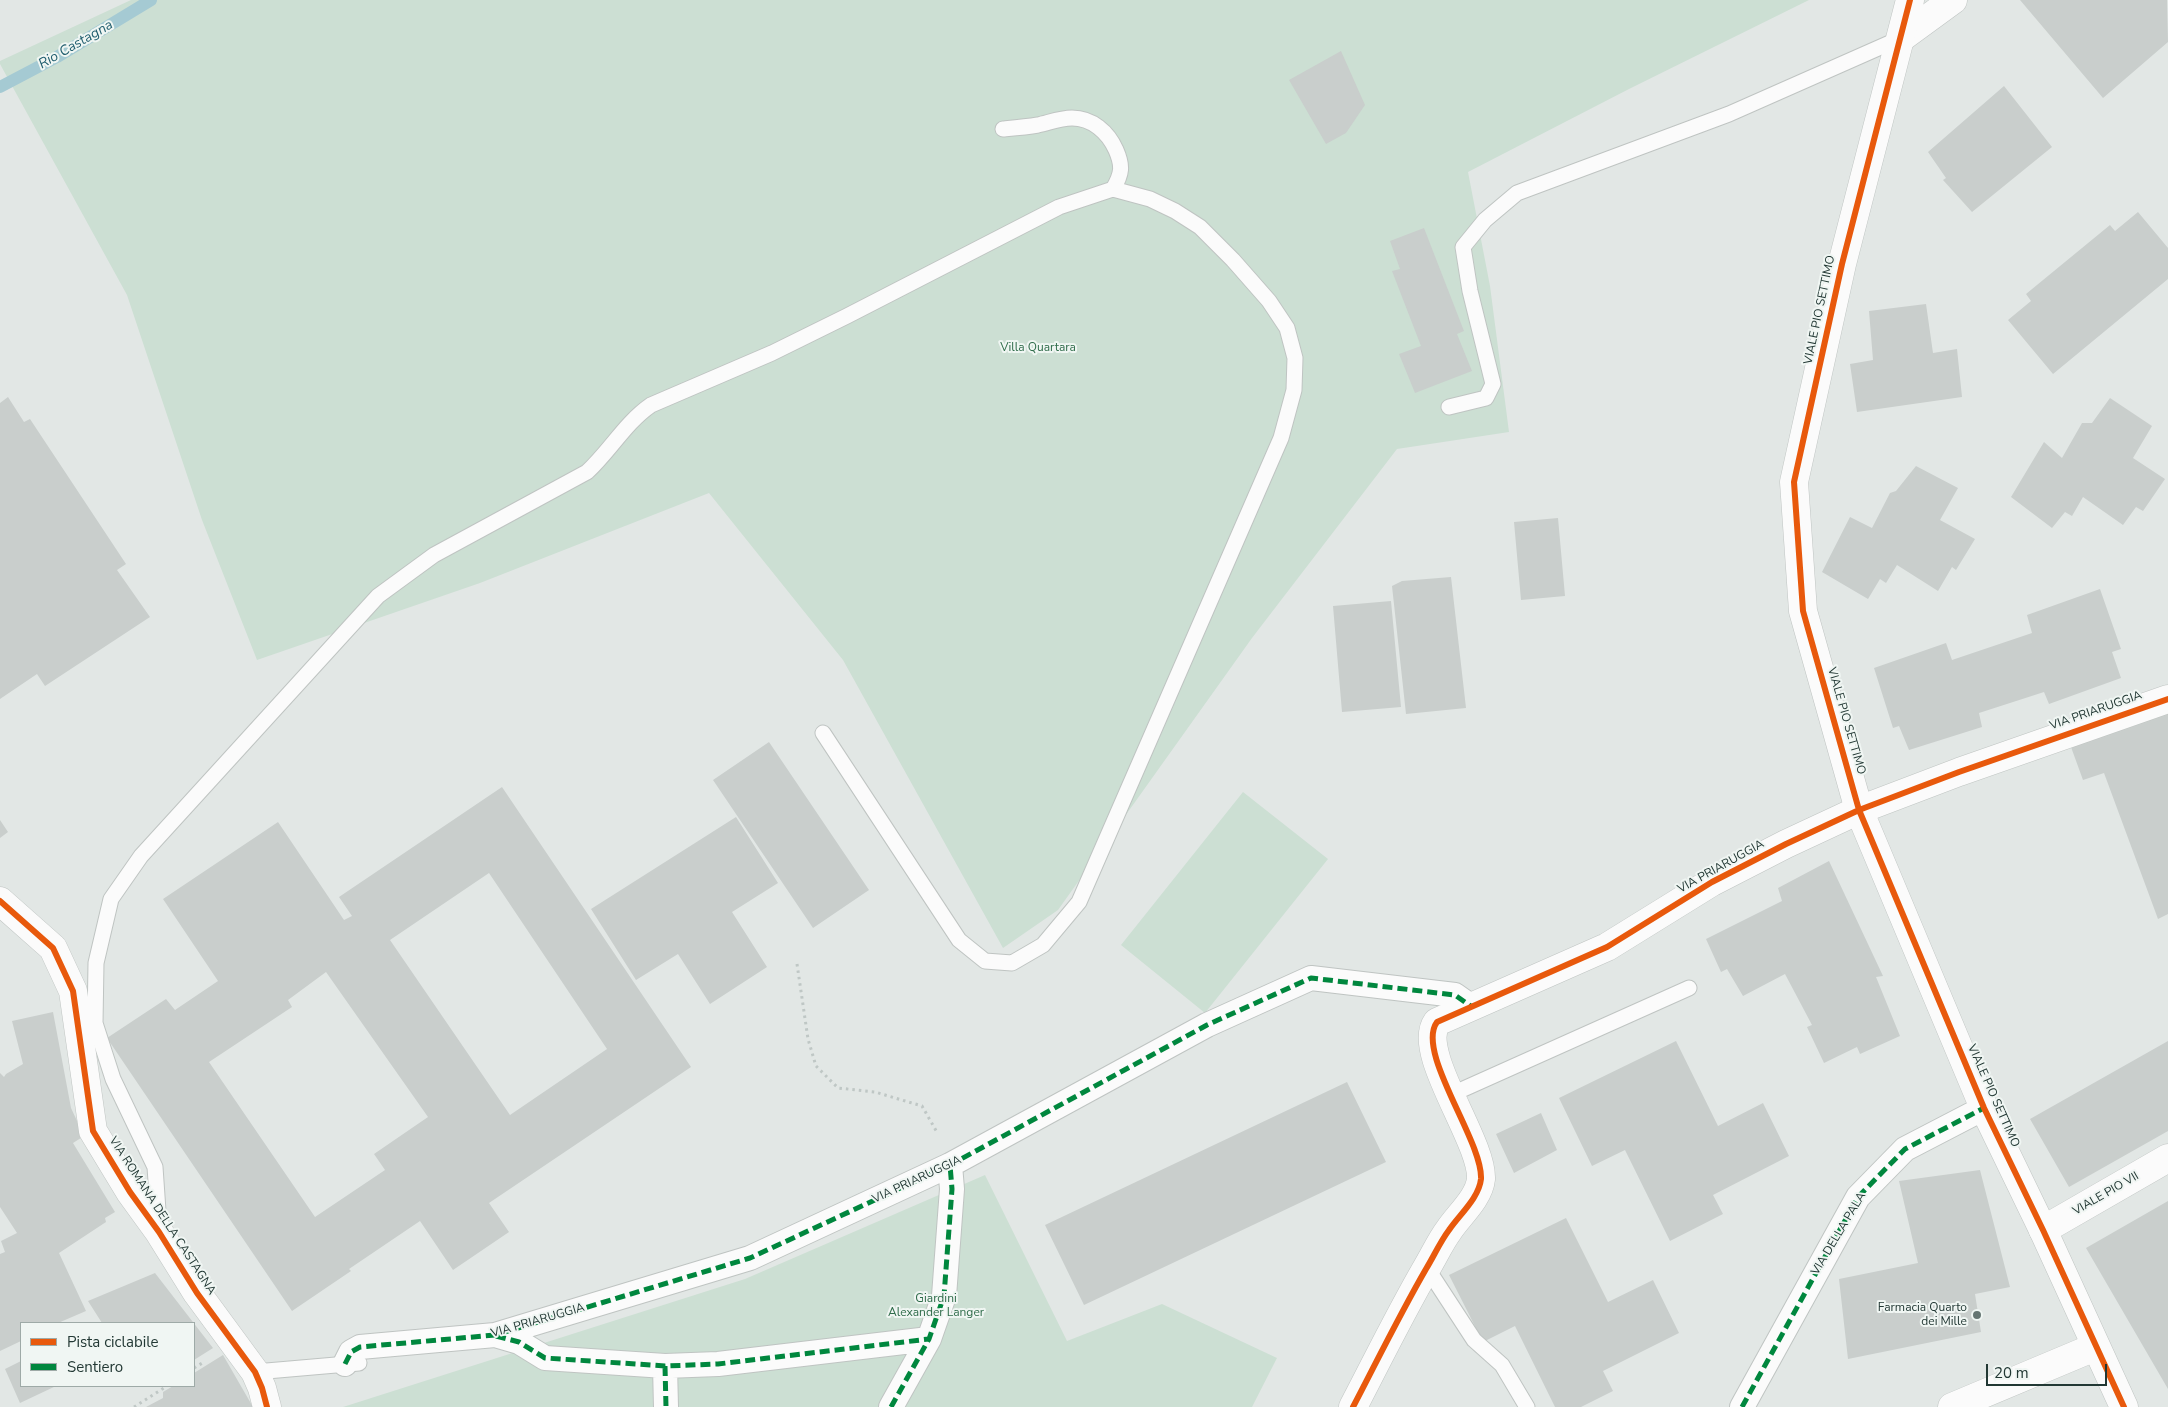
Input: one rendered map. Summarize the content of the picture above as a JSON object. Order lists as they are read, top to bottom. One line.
{"streets":{"street":["VIALE PIO SETTIMO","VIA PRIARUGGIA","VIALE PIO VII","VIA ROMANA DELLA CASTAGNA","VIA DELLA PALA"]},"crossings":[["VIALE PIO SETTIMO","VIA PRIARUGGIA"],["VIALE PIO SETTIMO","VIALE PIO VII"],["VIALE PIO SETTIMO","VIA DELLA PALA"],["VIA PRIARUGGIA","VIA ROMANA DELLA CASTAGNA"]],"water":["Rio Castagna"],"parks":["Villa Quartara","Giardini Alexander Langer"],"places":["Farmacia Quarto dei Mille"],"legend":["Pista ciclabile","Sentiero"],"scale_bar":"20 m"}
